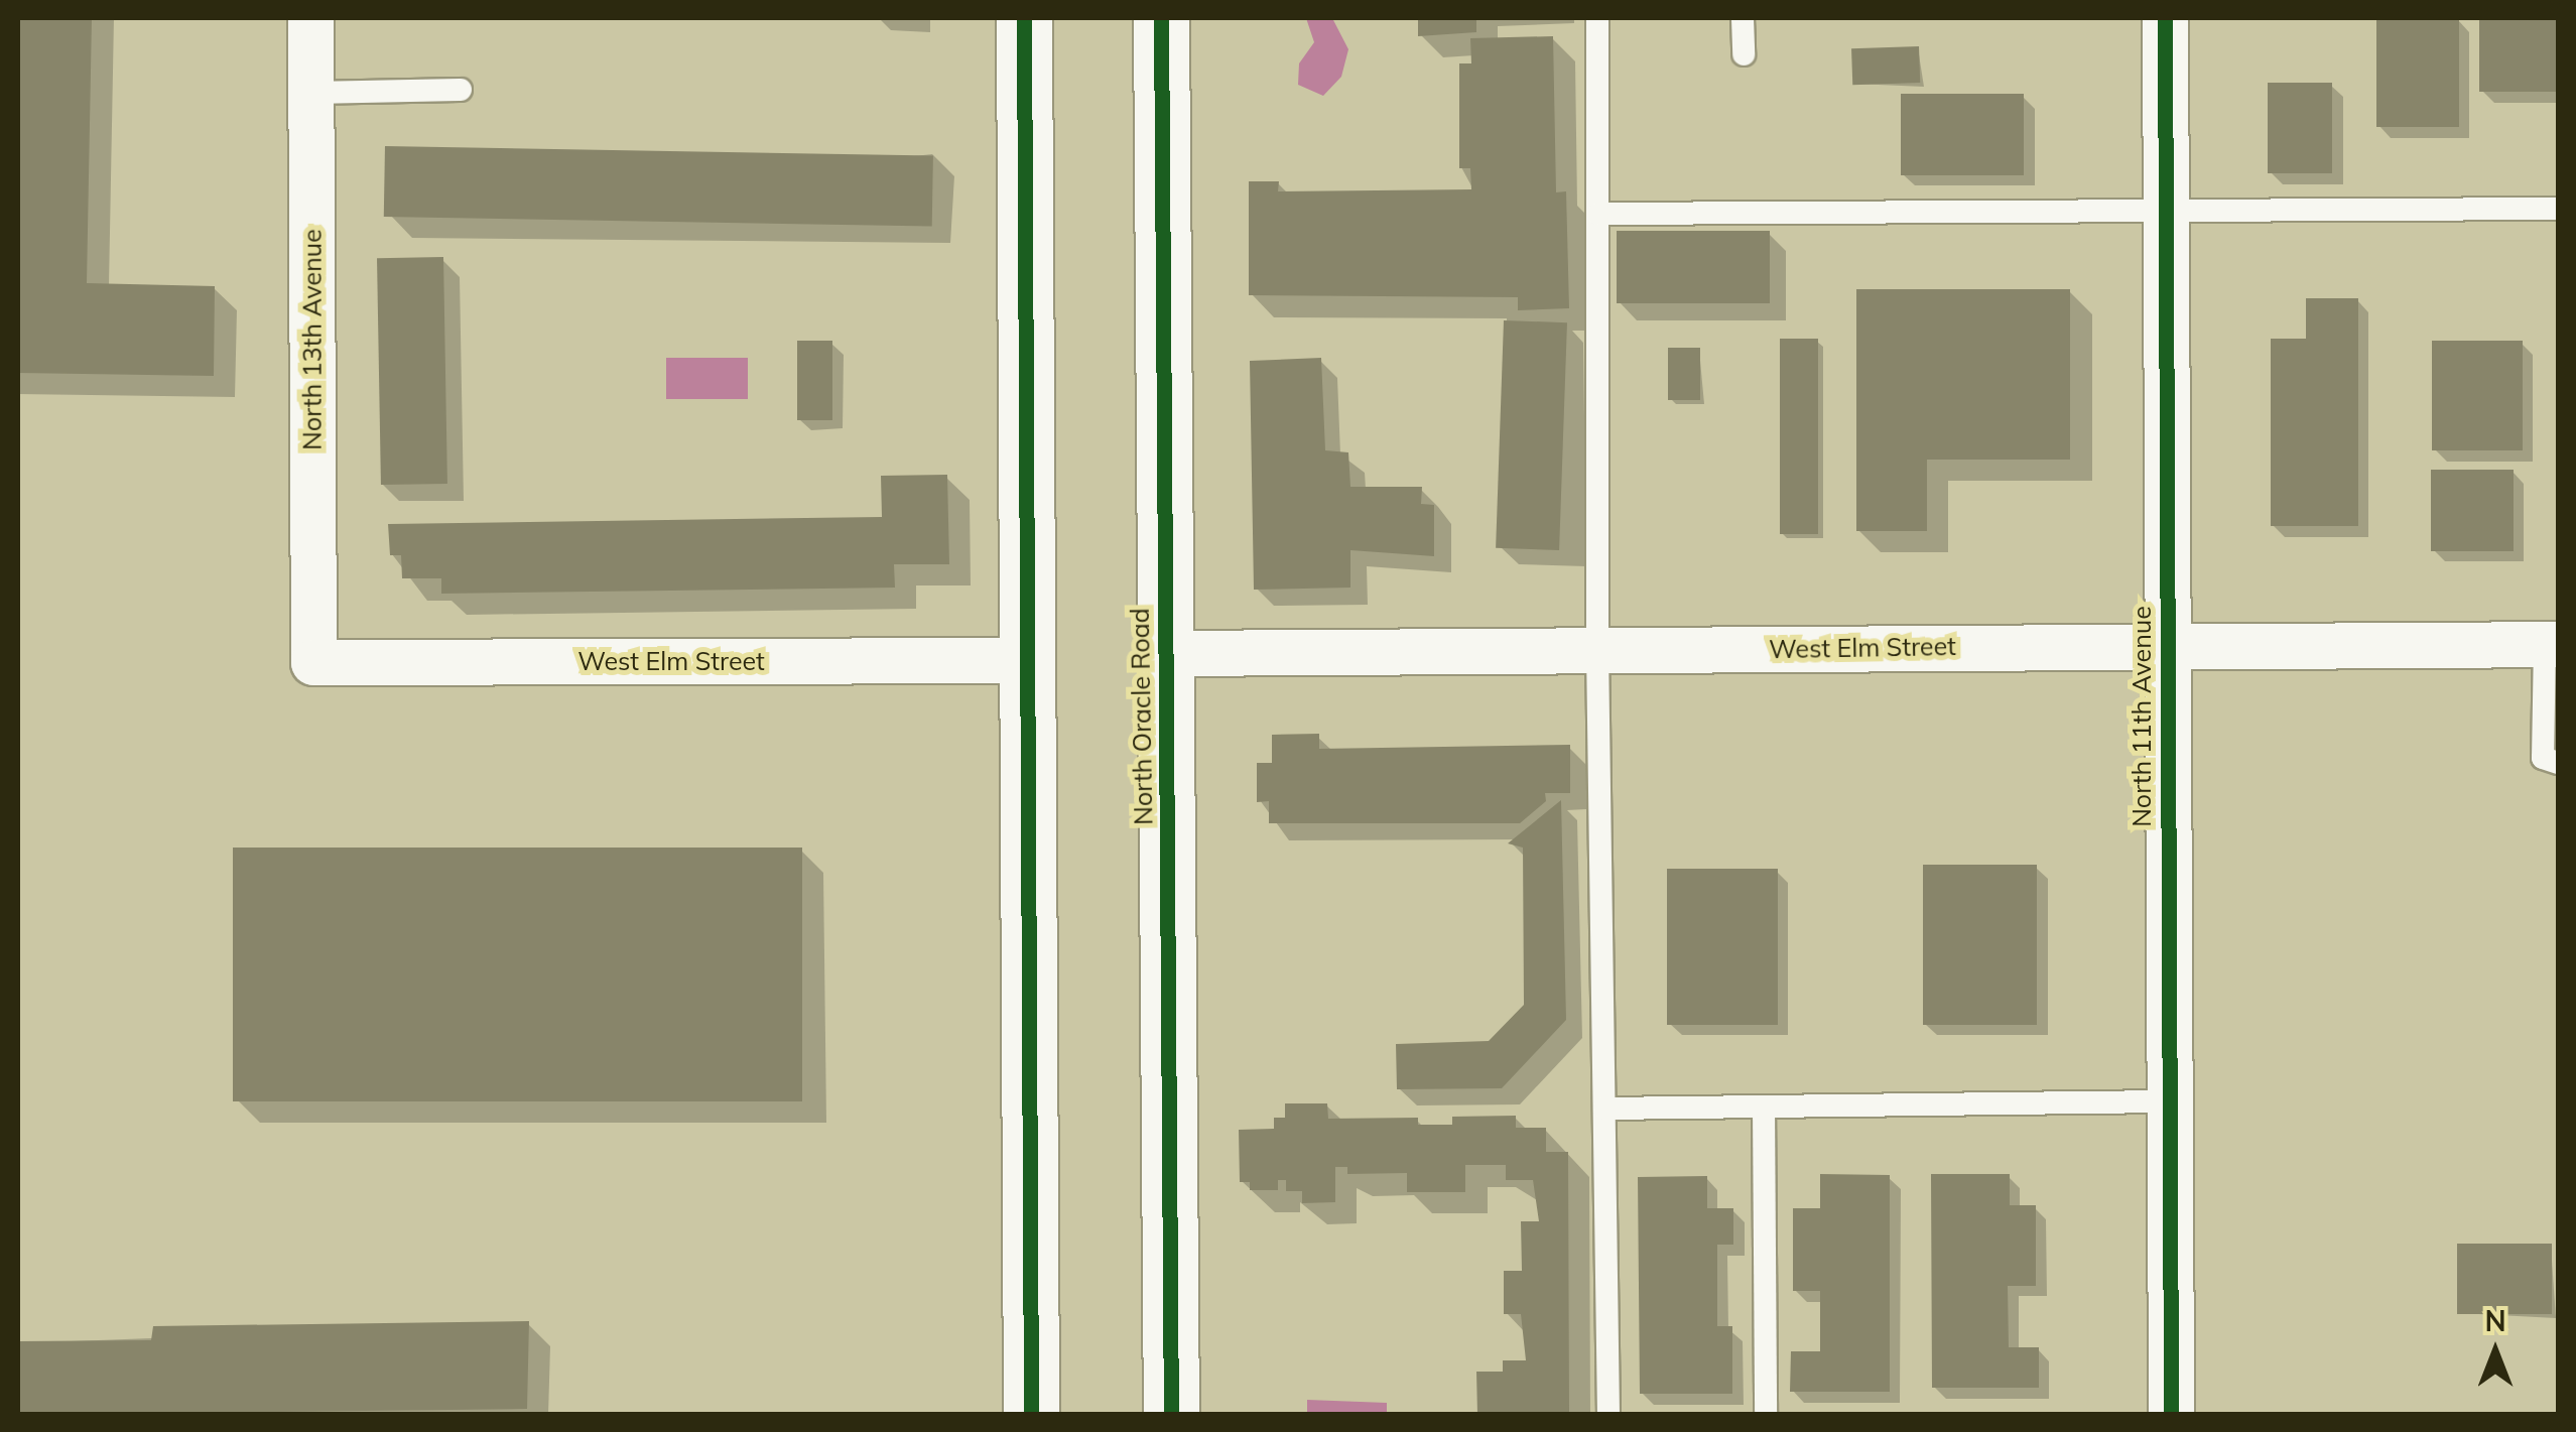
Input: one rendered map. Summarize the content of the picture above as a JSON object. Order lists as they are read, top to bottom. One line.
{"streets":{"main road":["North Oracle Road"],"street":["North 13th Avenue","West Elm Street","North 11th Avenue"]},"crossings":[["North 13th Avenue","West Elm Street"],["West Elm Street","North Oracle Road"],["West Elm Street","North 11th Avenue"]],"north":"top"}
